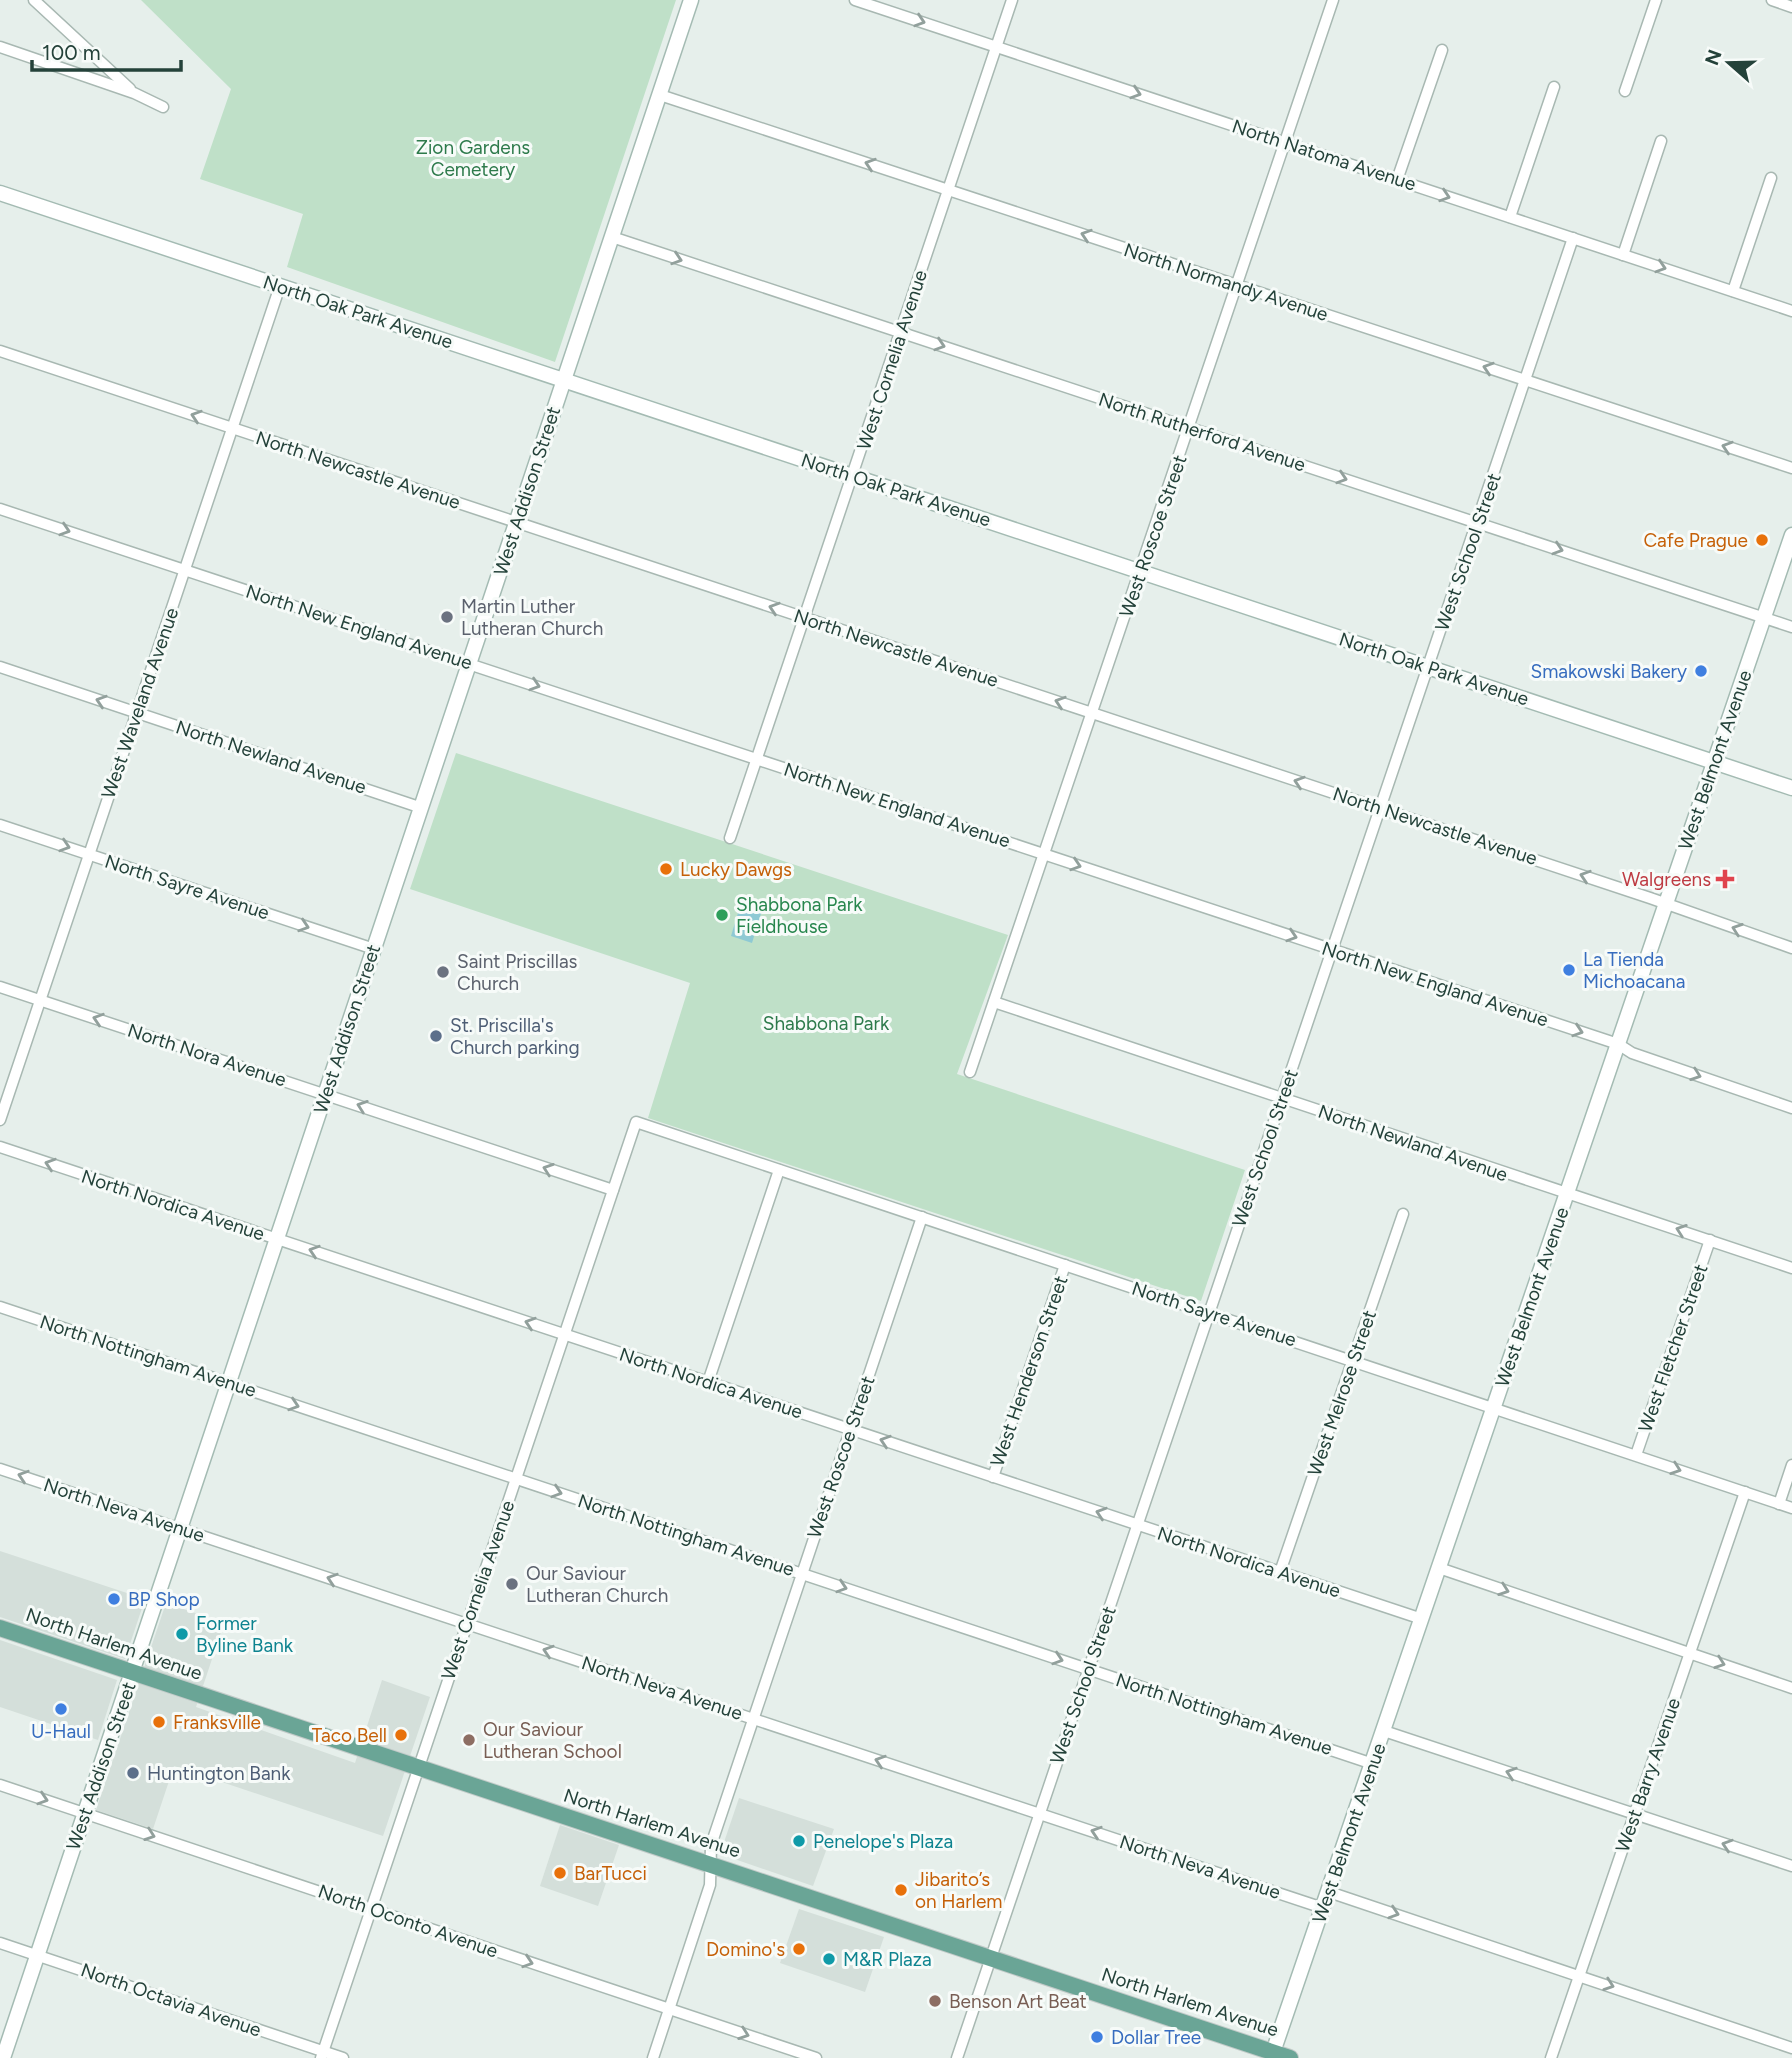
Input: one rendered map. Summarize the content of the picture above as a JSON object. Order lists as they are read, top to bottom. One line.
{"streets":{"main road":["North Harlem Avenue"],"street":["North Natoma Avenue","North Normandy Avenue","North Oak Park Avenue","West Cornelia Avenue","North Rutherford Avenue","North Newcastle Avenue","West Addison Street","West Roscoe Street","West School Street","North New England Avenue","West Waveland Avenue","North Newland Avenue","West Belmont Avenue","North Sayre Avenue","North Nora Avenue","North Nordica Avenue","West Fletcher Street","North Nottingham Avenue","West Henderson Street","West Melrose Street","North Neva Avenue","West Barry Avenue","North Oconto Avenue","North Octavia Avenue"]},"crossings":[["North Natoma Avenue","West Cornelia Avenue"],["North Natoma Avenue","West Roscoe Street"],["North Natoma Avenue","West School Street"],["North Normandy Avenue","West Cornelia Avenue"],["North Normandy Avenue","West Addison Street"],["North Normandy Avenue","West Roscoe Street"],["North Normandy Avenue","West School Street"],["North Oak Park Avenue","West Cornelia Avenue"],["North Oak Park Avenue","West Addison Street"],["North Oak Park Avenue","West Roscoe Street"],["North Oak Park Avenue","West School Street"],["North Oak Park Avenue","West Waveland Avenue"],["North Oak Park Avenue","West Belmont Avenue"],["West Cornelia Avenue","North Rutherford Avenue"],["West Cornelia Avenue","North Newcastle Avenue"],["West Cornelia Avenue","North New England Avenue"],["West Cornelia Avenue","North Sayre Avenue"],["West Cornelia Avenue","North Nora Avenue"],["West Cornelia Avenue","North Nordica Avenue"],["West Cornelia Avenue","North Nottingham Avenue"],["West Cornelia Avenue","North Neva Avenue"],["West Cornelia Avenue","North Harlem Avenue"],["West Cornelia Avenue","North Oconto Avenue"],["West Cornelia Avenue","North Octavia Avenue"],["North Rutherford Avenue","West Addison Street"],["North Rutherford Avenue","West Roscoe Street"],["North Rutherford Avenue","West School Street"],["North Rutherford Avenue","West Belmont Avenue"],["North Newcastle Avenue","West Addison Street"],["North Newcastle Avenue","West Roscoe Street"],["North Newcastle Avenue","West School Street"],["North Newcastle Avenue","West Waveland Avenue"],["North Newcastle Avenue","West Belmont Avenue"],["West Addison Street","North New England Avenue"],["West Addison Street","North Newland Avenue"],["West Addison Street","North Sayre Avenue"],["West Addison Street","North Nora Avenue"],["West Addison Street","North Nordica Avenue"],["West Addison Street","North Nottingham Avenue"],["West Addison Street","North Neva Avenue"],["West Addison Street","North Harlem Avenue"],["West Addison Street","North Oconto Avenue"],["West Addison Street","North Octavia Avenue"],["West Roscoe Street","North New England Avenue"],["West Roscoe Street","North Newland Avenue"],["West Roscoe Street","North Sayre Avenue"],["West Roscoe Street","North Nordica Avenue"],["West Roscoe Street","North Nottingham Avenue"],["West Roscoe Street","North Neva Avenue"],["West Roscoe Street","North Harlem Avenue"],["West Roscoe Street","North Oconto Avenue"],["West School Street","North New England Avenue"],["West School Street","North Newland Avenue"],["West School Street","North Sayre Avenue"],["West School Street","North Nordica Avenue"],["West School Street","North Nottingham Avenue"],["West School Street","North Neva Avenue"],["West School Street","North Harlem Avenue"],["North New England Avenue","West Waveland Avenue"],["North New England Avenue","West Belmont Avenue"],["West Waveland Avenue","North Newland Avenue"],["West Waveland Avenue","North Sayre Avenue"],["West Waveland Avenue","North Nora Avenue"],["North Newland Avenue","West Belmont Avenue"],["North Newland Avenue","West Fletcher Street"],["West Belmont Avenue","North Sayre Avenue"],["West Belmont Avenue","North Nordica Avenue"],["West Belmont Avenue","North Nottingham Avenue"],["West Belmont Avenue","North Neva Avenue"],["West Belmont Avenue","North Harlem Avenue"],["North Sayre Avenue","West Fletcher Street"],["North Sayre Avenue","West Henderson Street"],["North Sayre Avenue","West Melrose Street"],["North Sayre Avenue","West Barry Avenue"],["North Nordica Avenue","West Henderson Street"],["North Nordica Avenue","West Melrose Street"]],"one_way":["North Natoma Avenue","North Normandy Avenue","North Rutherford Avenue","North Newcastle Avenue","North New England Avenue","North Nora Avenue","North Nordica Avenue","North Nottingham Avenue","North Neva Avenue","North Oconto Avenue"],"parks":["Zion Gardens Cemetery","Shabbona Park"],"places":{"other":["Cafe Prague","Martin Luther Lutheran Church","Smakowski Bakery","Lucky Dawgs","Shabbona Park Fieldhouse","La Tienda Michoacana","Saint Priscillas Church","St. Priscilla's Church parking","Our Saviour Lutheran Church","BP Shop","Former Byline Bank","U-Haul","Franksville","Taco Bell","Our Saviour Lutheran School","Huntington Bank","Penelope's Plaza","BarTucci","Jibarito’s on Harlem","Domino's","M&R Plaza","Benson Art Beat","Dollar Tree"],"health":["Walgreens"]},"scale_bar":"100 m","north":"left"}
